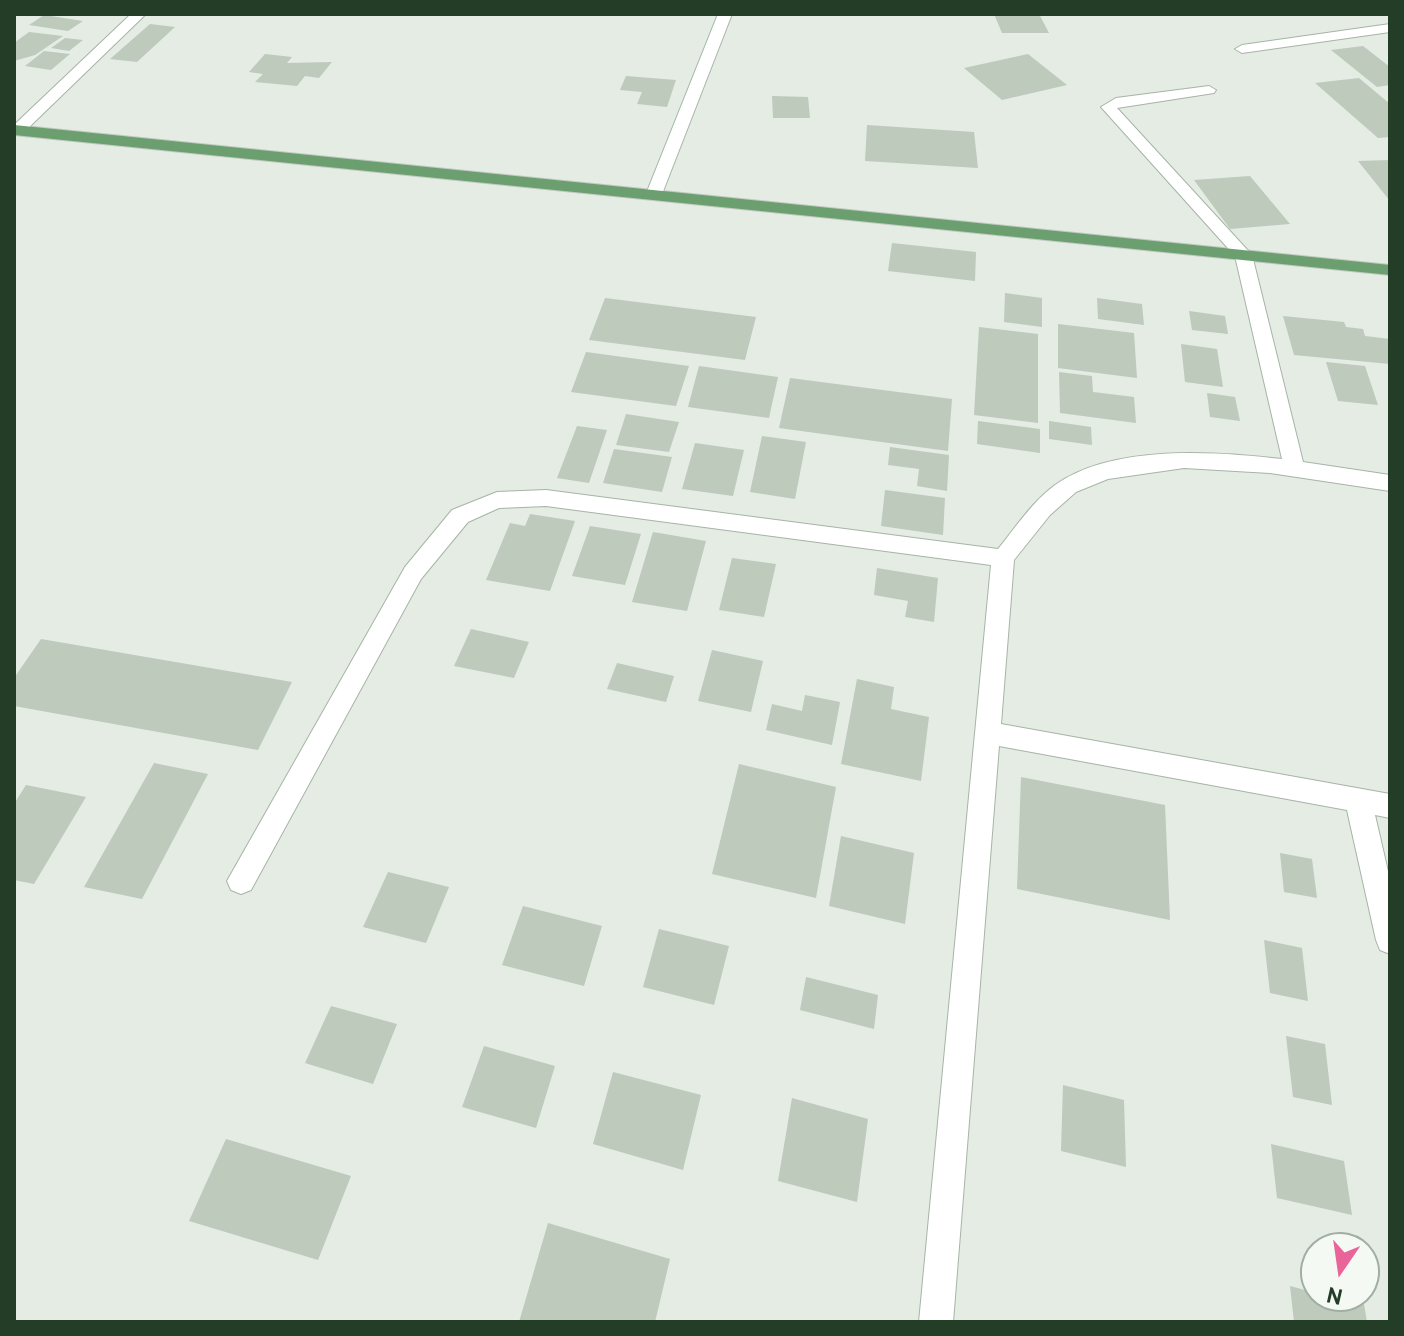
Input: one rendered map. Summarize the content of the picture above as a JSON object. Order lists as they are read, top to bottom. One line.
{"north":"bottom"}
